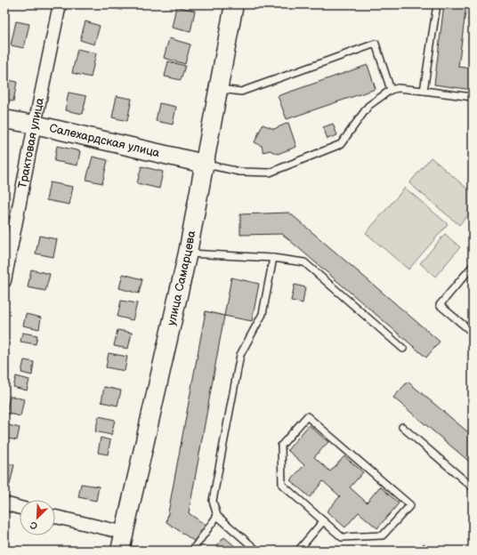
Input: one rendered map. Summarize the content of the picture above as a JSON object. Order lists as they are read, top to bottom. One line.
{"streets":{"street":["Салехардская улица","Трактовая улица","улица Самарцева"]},"crossings":[["Салехардская улица","Трактовая улица"],["Салехардская улица","улица Самарцева"]],"north":"bottom left"}
